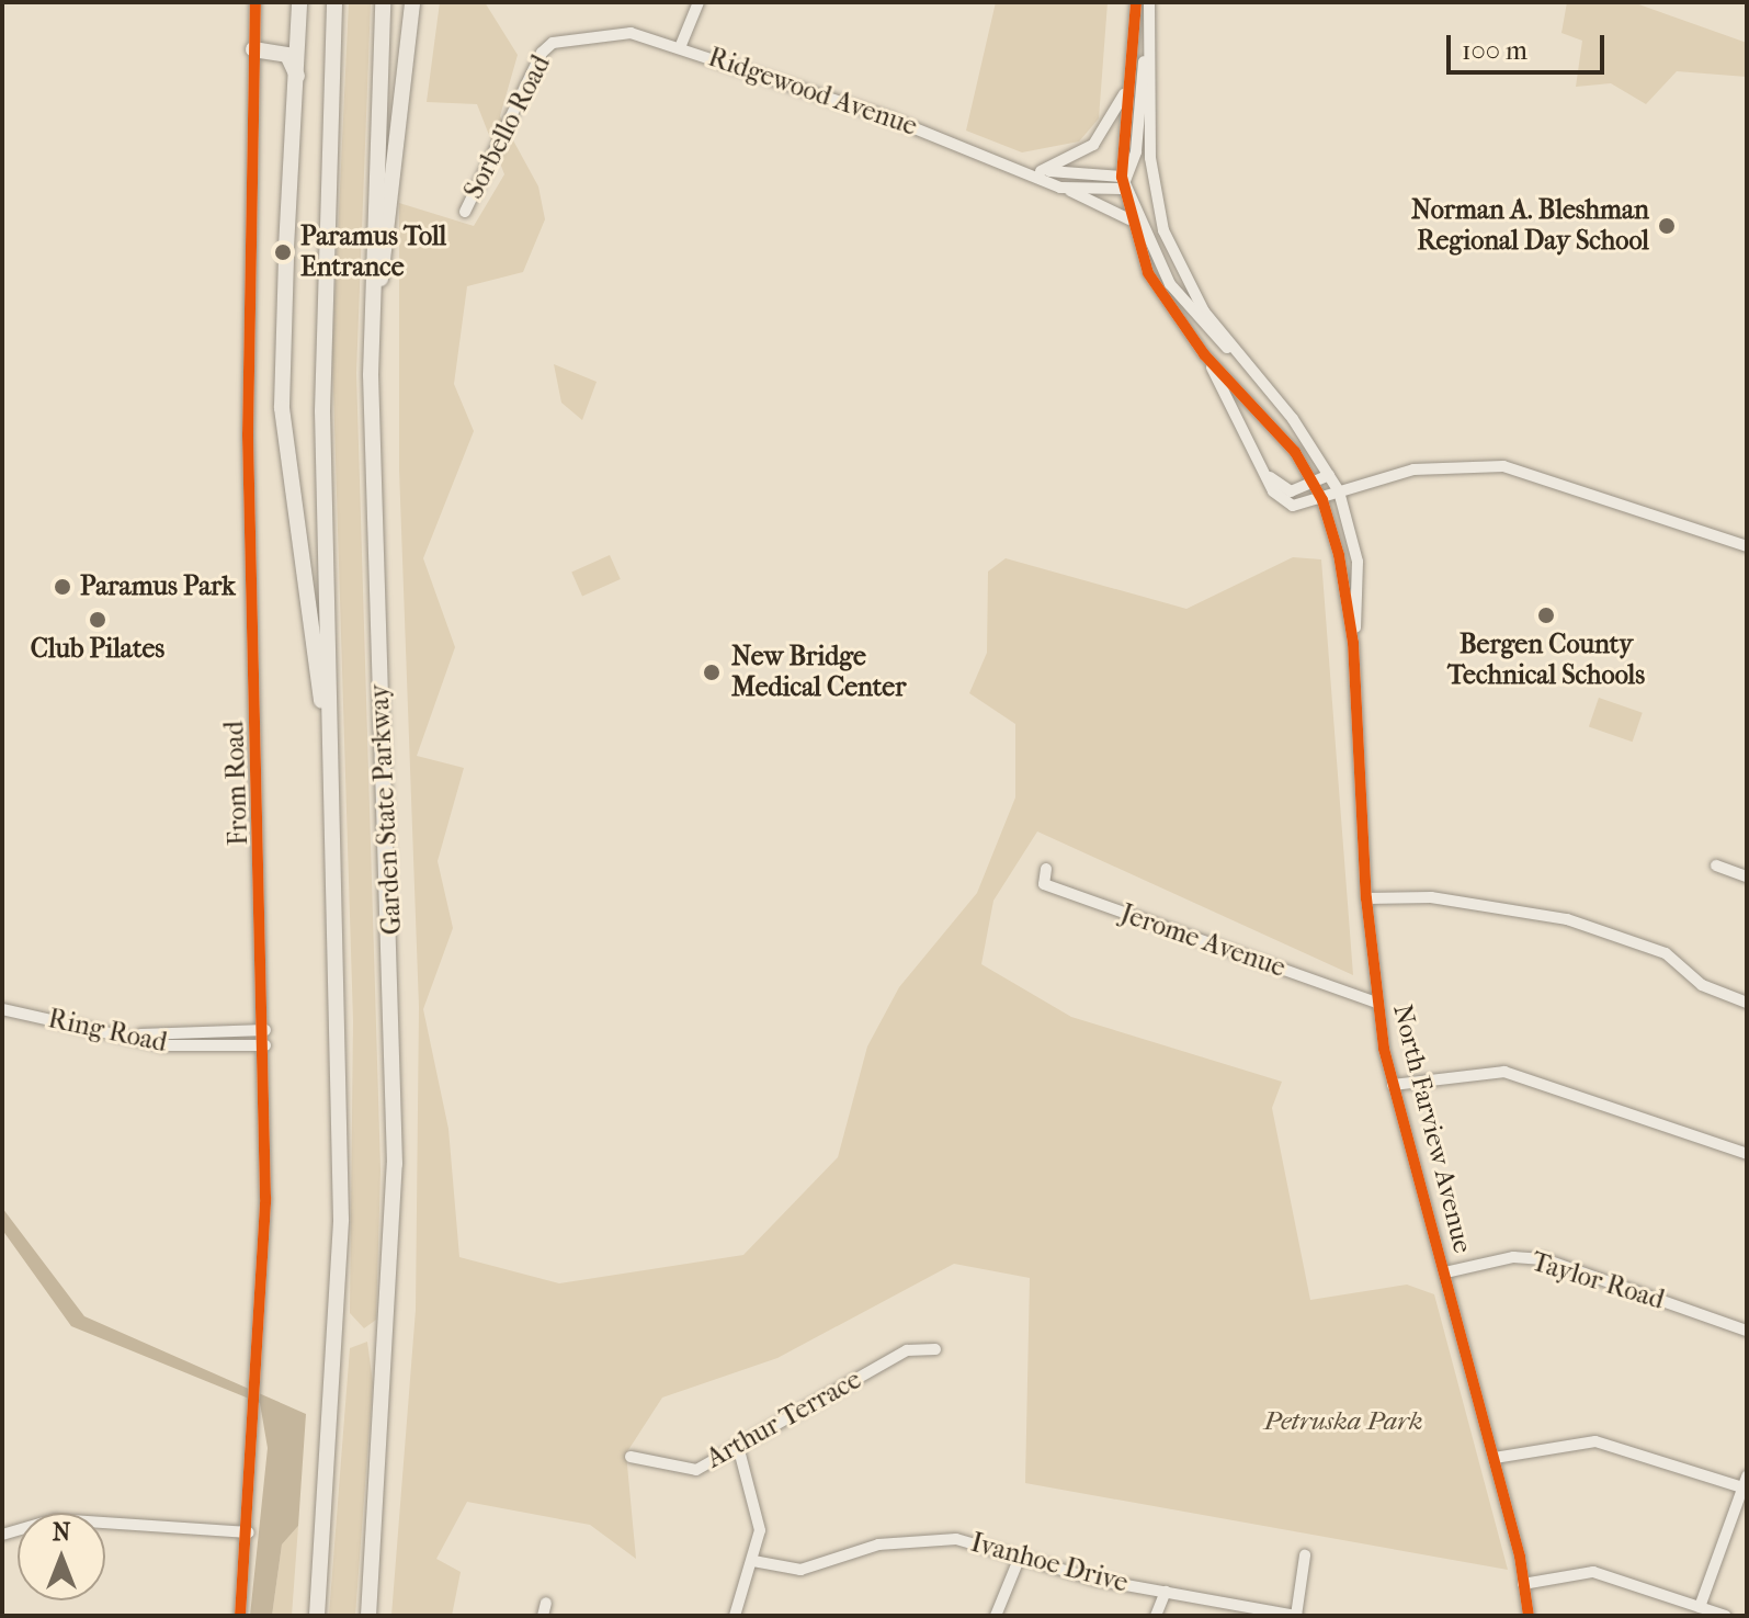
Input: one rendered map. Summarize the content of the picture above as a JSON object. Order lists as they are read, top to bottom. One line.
{"streets":{"highway":["Garden State Parkway"],"street":["Ridgewood Avenue","Sorbello Road","From Road","Jerome Avenue","Ring Road","North Farview Avenue","Taylor Road","Arthur Terrace","Ivanhoe Drive"]},"crossings":[["Ridgewood Avenue","Sorbello Road"],["Ridgewood Avenue","North Farview Avenue"],["From Road","Ring Road"],["Jerome Avenue","North Farview Avenue"],["North Farview Avenue","Taylor Road"]],"parks":["Petruska Park"],"places":["Norman A. Bleshman Regional Day School","Paramus Toll Entrance","Paramus Park","Bergen County Technical Schools","Club Pilates","New Bridge Medical Center"],"scale_bar":"100 m","north":"top"}
